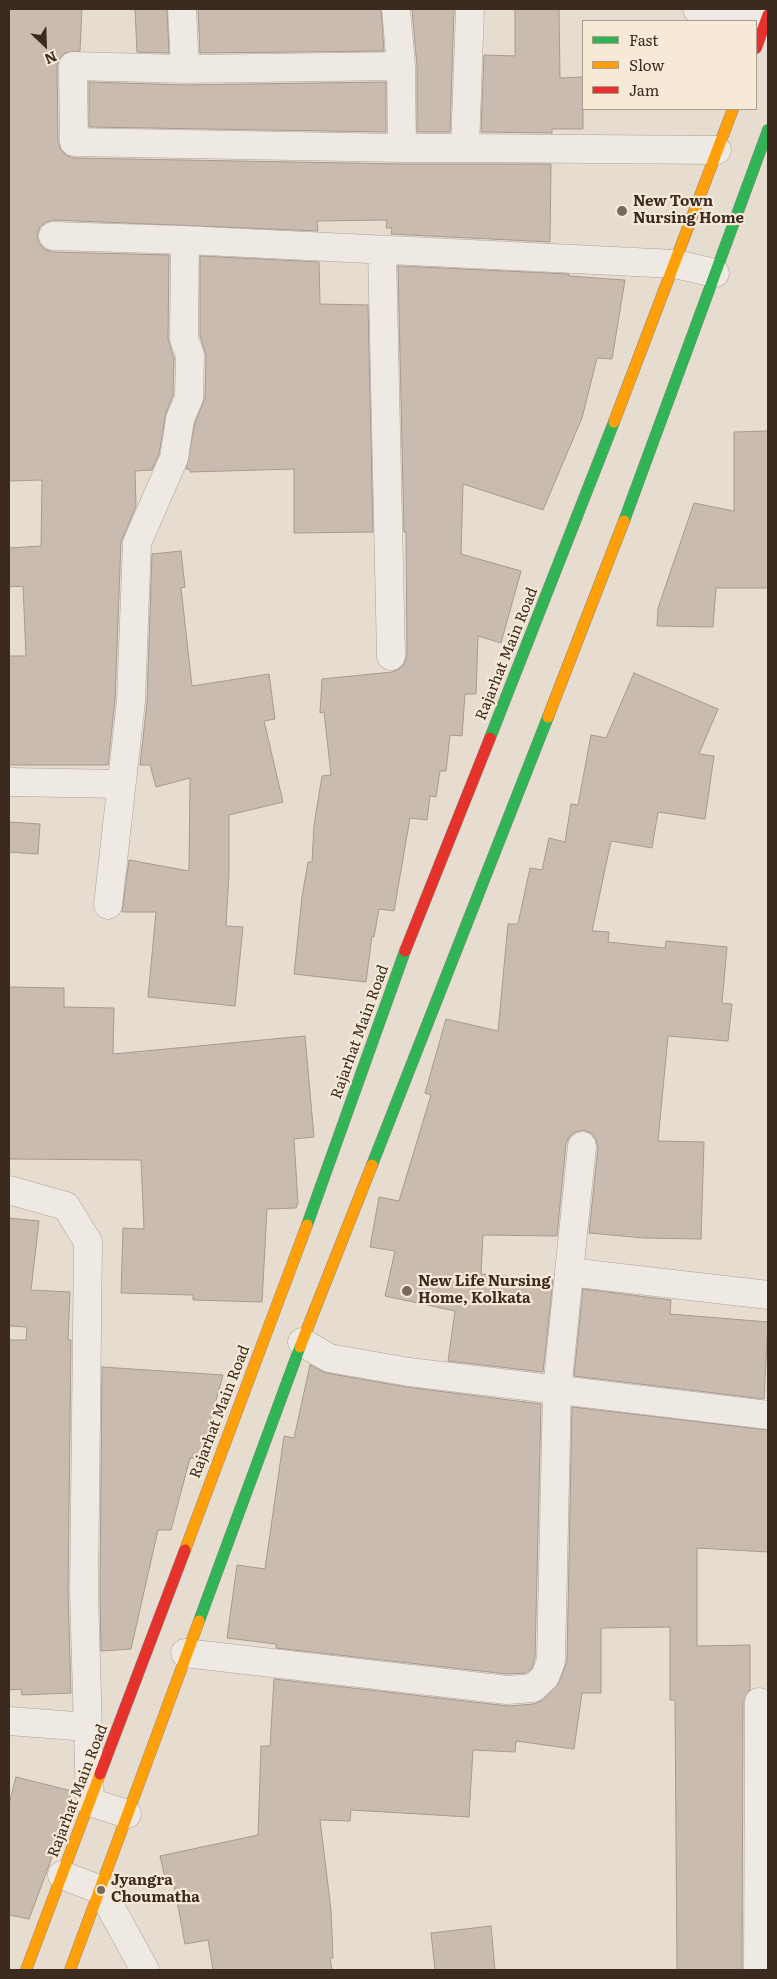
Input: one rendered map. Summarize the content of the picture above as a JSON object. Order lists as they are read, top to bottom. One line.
{"streets":{"main road":["Rajarhat Main Road"]},"places":["New Town Nursing Home","New Life Nursing Home, Kolkata","Jyangra Choumatha"],"legend":["Fast","Slow","Jam"],"north":"bottom right"}
